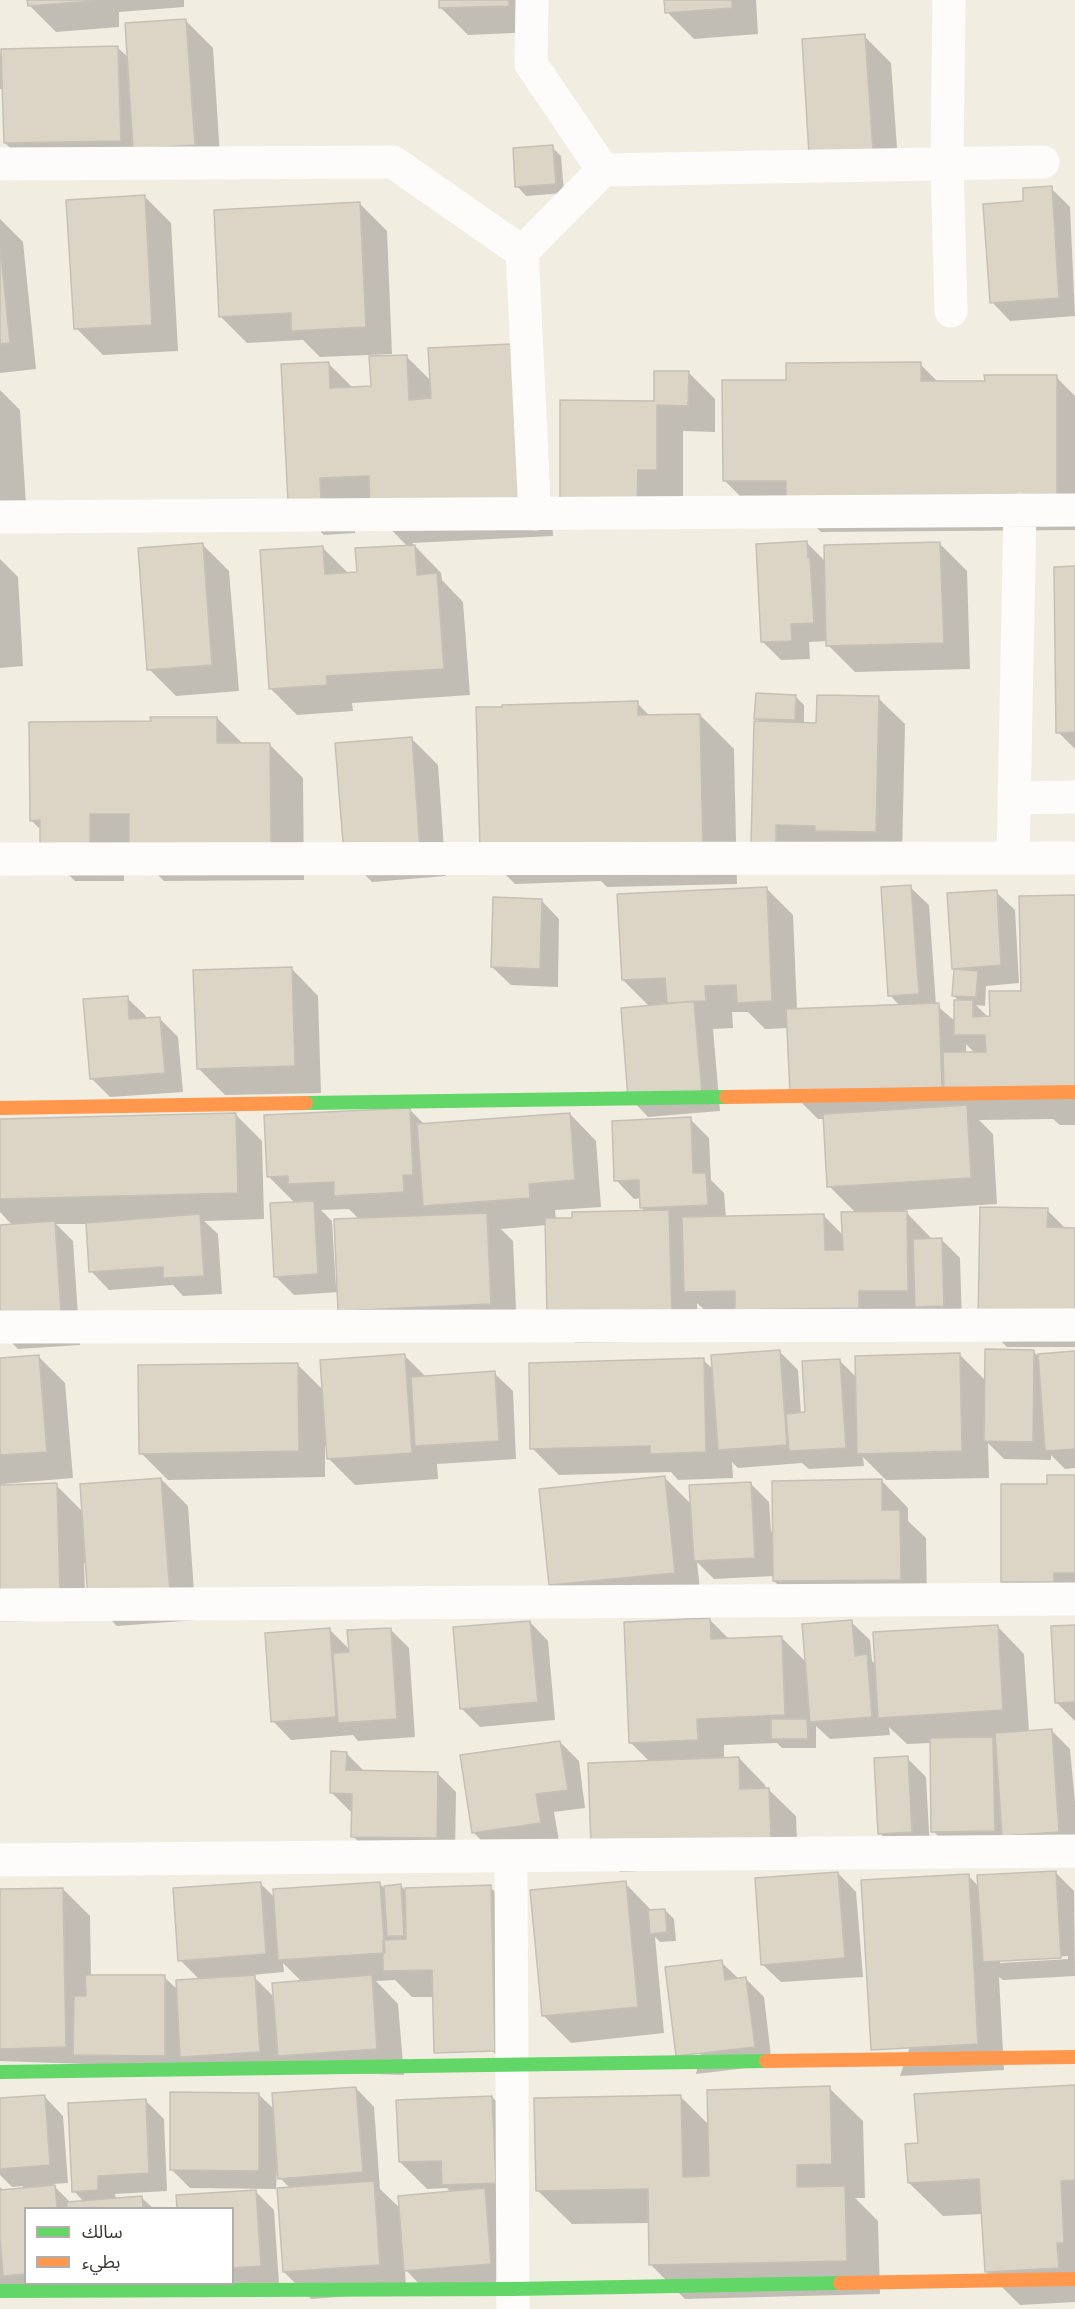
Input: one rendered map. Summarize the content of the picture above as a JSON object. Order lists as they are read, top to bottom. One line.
{"legend":["سالك","بطيء"]}
